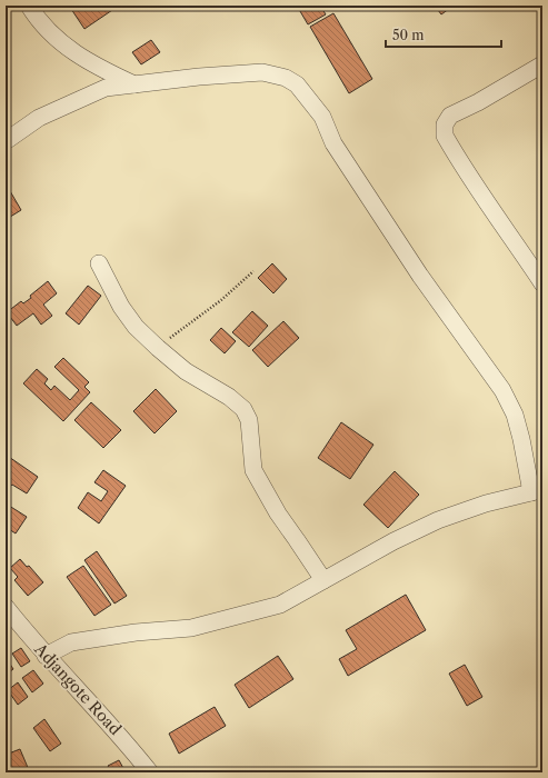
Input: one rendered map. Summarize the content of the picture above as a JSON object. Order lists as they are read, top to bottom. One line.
{"streets":{"street":["Adjangote Road"]},"scale_bar":"50 m"}
